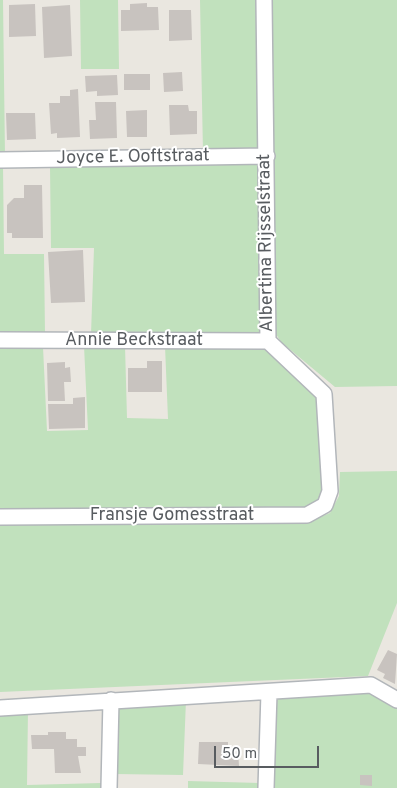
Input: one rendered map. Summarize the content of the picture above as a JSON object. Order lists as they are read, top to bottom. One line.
{"streets":{"street":["Joyce E. Ooftstraat","Albertina Rijsselstraat","Annie Beckstraat","Fransje Gomesstraat"]},"crossings":[["Joyce E. Ooftstraat","Albertina Rijsselstraat"],["Albertina Rijsselstraat","Annie Beckstraat"],["Albertina Rijsselstraat","Fransje Gomesstraat"]],"scale_bar":"50 m"}
